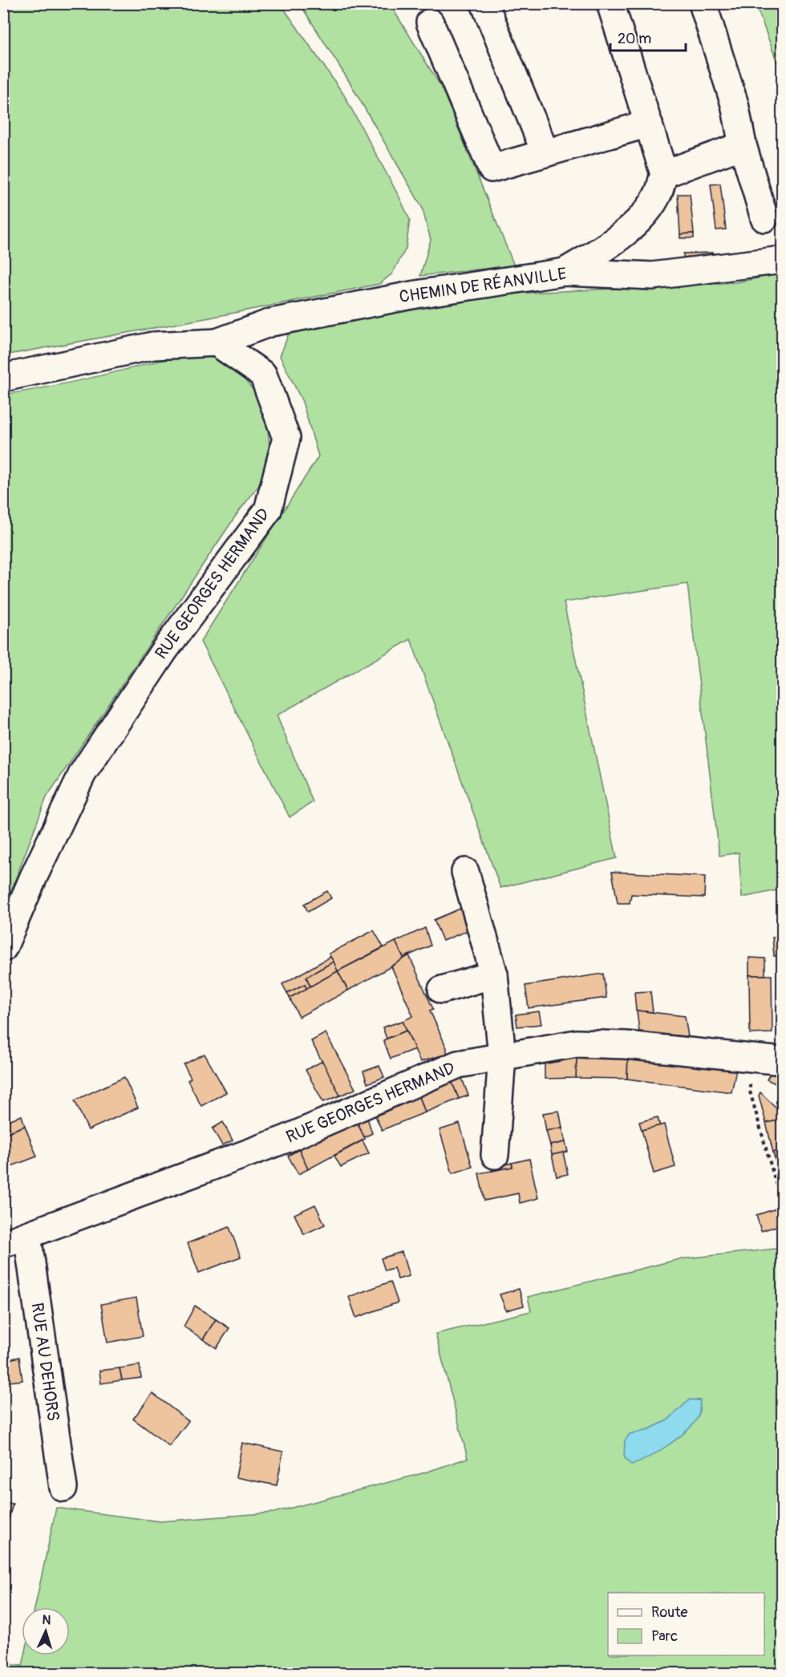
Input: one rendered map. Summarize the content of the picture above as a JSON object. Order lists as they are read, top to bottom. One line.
{"streets":{"street":["CHEMIN DE RÉANVILLE","RUE GEORGES HERMAND","RUE AU DEHORS"]},"crossings":[["CHEMIN DE RÉANVILLE","RUE GEORGES HERMAND"],["RUE GEORGES HERMAND","RUE AU DEHORS"]],"legend":["Route","Parc"],"scale_bar":"20 m","north":"top"}
